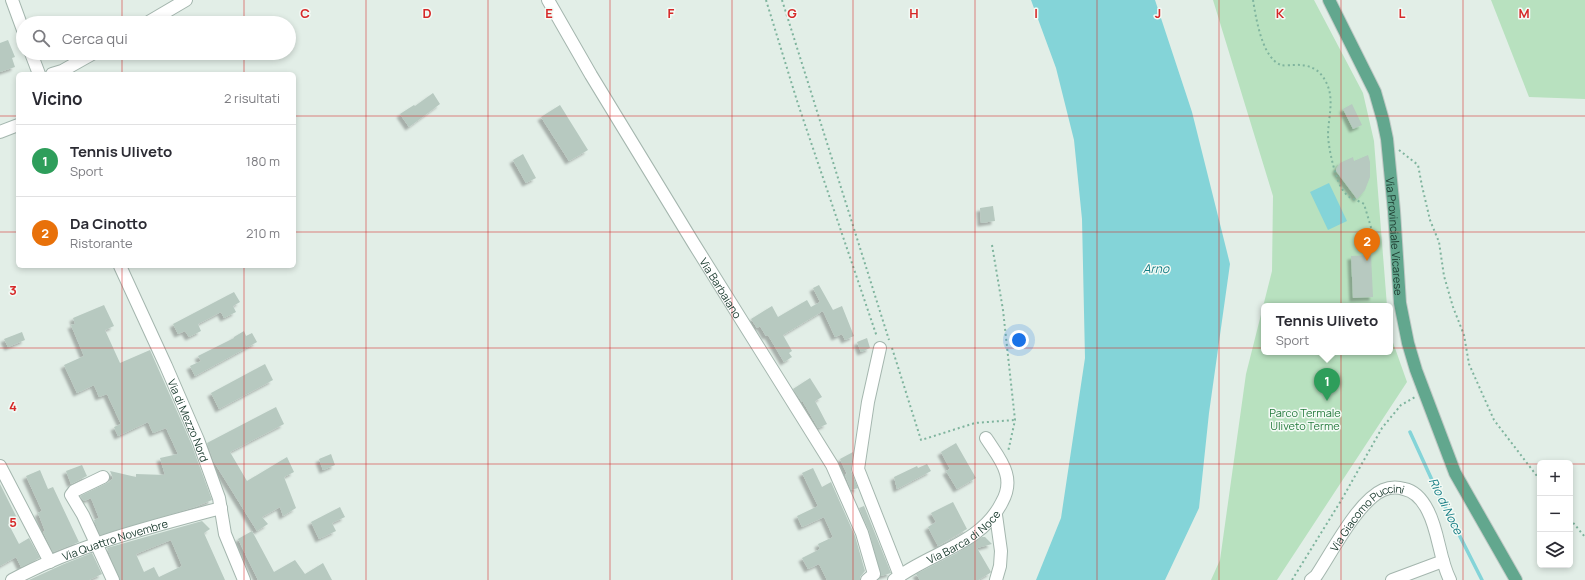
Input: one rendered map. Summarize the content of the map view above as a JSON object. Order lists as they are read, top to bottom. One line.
{"streets":{"main road":["Via Provinciale Vicarese"],"street":["Via Barbaiano","Via di Mezzo Nord","Via Giacomo Puccini","Via Quattro Novembre","Via Barca di Noce"]},"crossings":[["Via di Mezzo Nord","Via Quattro Novembre"]],"water":["Arno","Rio di Noce"],"parks":["Parco Termale Uliveto Terme"],"page":{"search":"Cerca qui","heading":["Vicino","2 risultati"],"list":[{"mark":"1","name":"Tennis Uliveto","note":"Sport","value":"180 m"},{"mark":"2","name":"Da Cinotto","note":"Ristorante","value":"210 m"}],"pins":["2","1"],"popup":["Tennis Uliveto","Sport"],"map_buttons":["+","−"]},"grid":{"columns":["C","D","E","F","G","H","I","J","K","L","M"],"rows":["3","4","5"]}}
